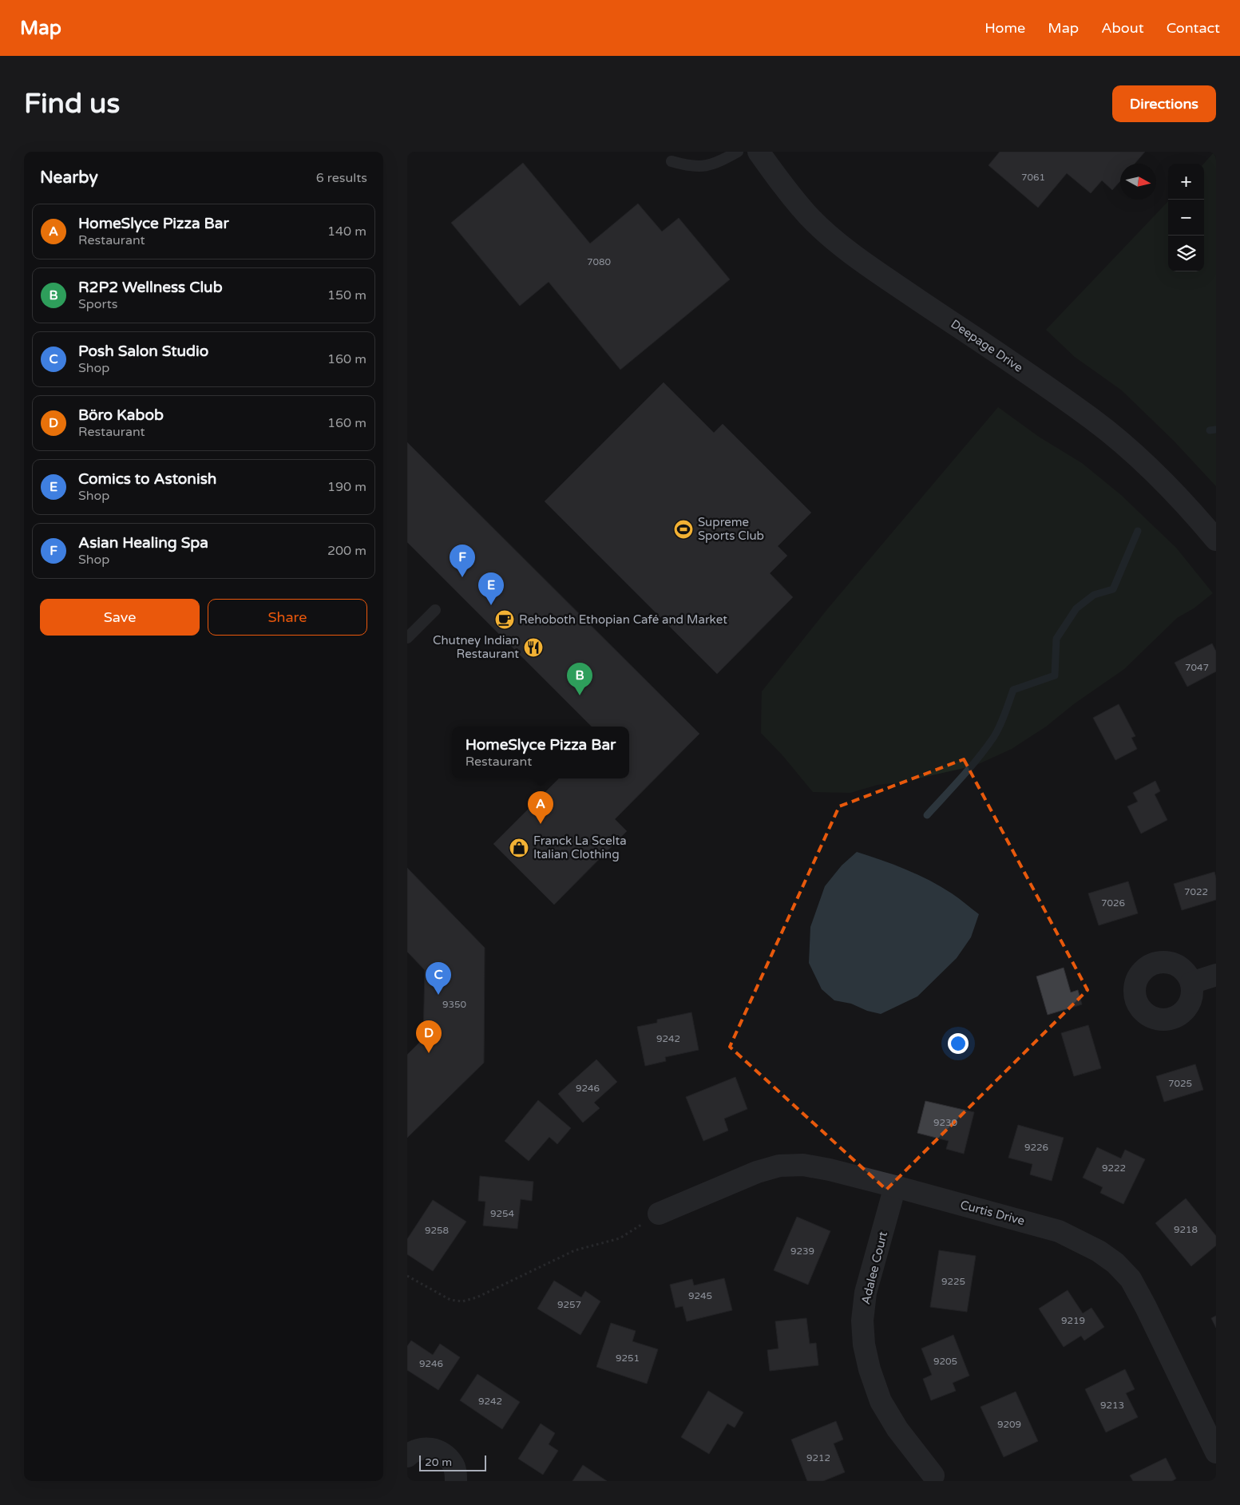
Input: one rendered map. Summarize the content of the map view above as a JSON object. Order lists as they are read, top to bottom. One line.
{"streets":{"street":["Deepage Drive","Curtis Drive","Adalee Court"]},"crossings":[["Curtis Drive","Adalee Court"]],"places":{"sports":["Supreme Sports Club"],"cafe":["Rehoboth Ethopian Café and Market"],"restaurant":["Chutney Indian Restaurant"],"shop":["Franck La Scelta Italian Clothing"]},"house_numbers":["7061","7080","7047","7022","7026","9350","9242","7025","9246","9230","9226","9222","9254","9218","9258","9239","9225","9245","9257","9219","9251","9205","9246","9242","9213","9209","9212"],"scale_bar":"20 m","north":"right","page":{"header":"Map","nav":["Home","Map","About","Contact"],"buttons":["Directions",["Save","Share"]],"title":"Find us","heading":["Nearby","6 results"],"map_buttons":["+","−"],"list":[{"mark":"A","name":"HomeSlyce Pizza Bar","note":"Restaurant","value":"140 m"},{"mark":"B","name":"R2P2 Wellness Club","note":"Sports","value":"150 m"},{"mark":"C","name":"Posh Salon Studio","note":"Shop","value":"160 m"},{"mark":"D","name":"Böro Kabob","note":"Restaurant","value":"160 m"},{"mark":"E","name":"Comics to Astonish","note":"Shop","value":"190 m"},{"mark":"F","name":"Asian Healing Spa","note":"Shop","value":"200 m"}],"pins":["F","E","B","A","C","D"],"popup":["HomeSlyce Pizza Bar","Restaurant"],"scale":"20 m"}}
